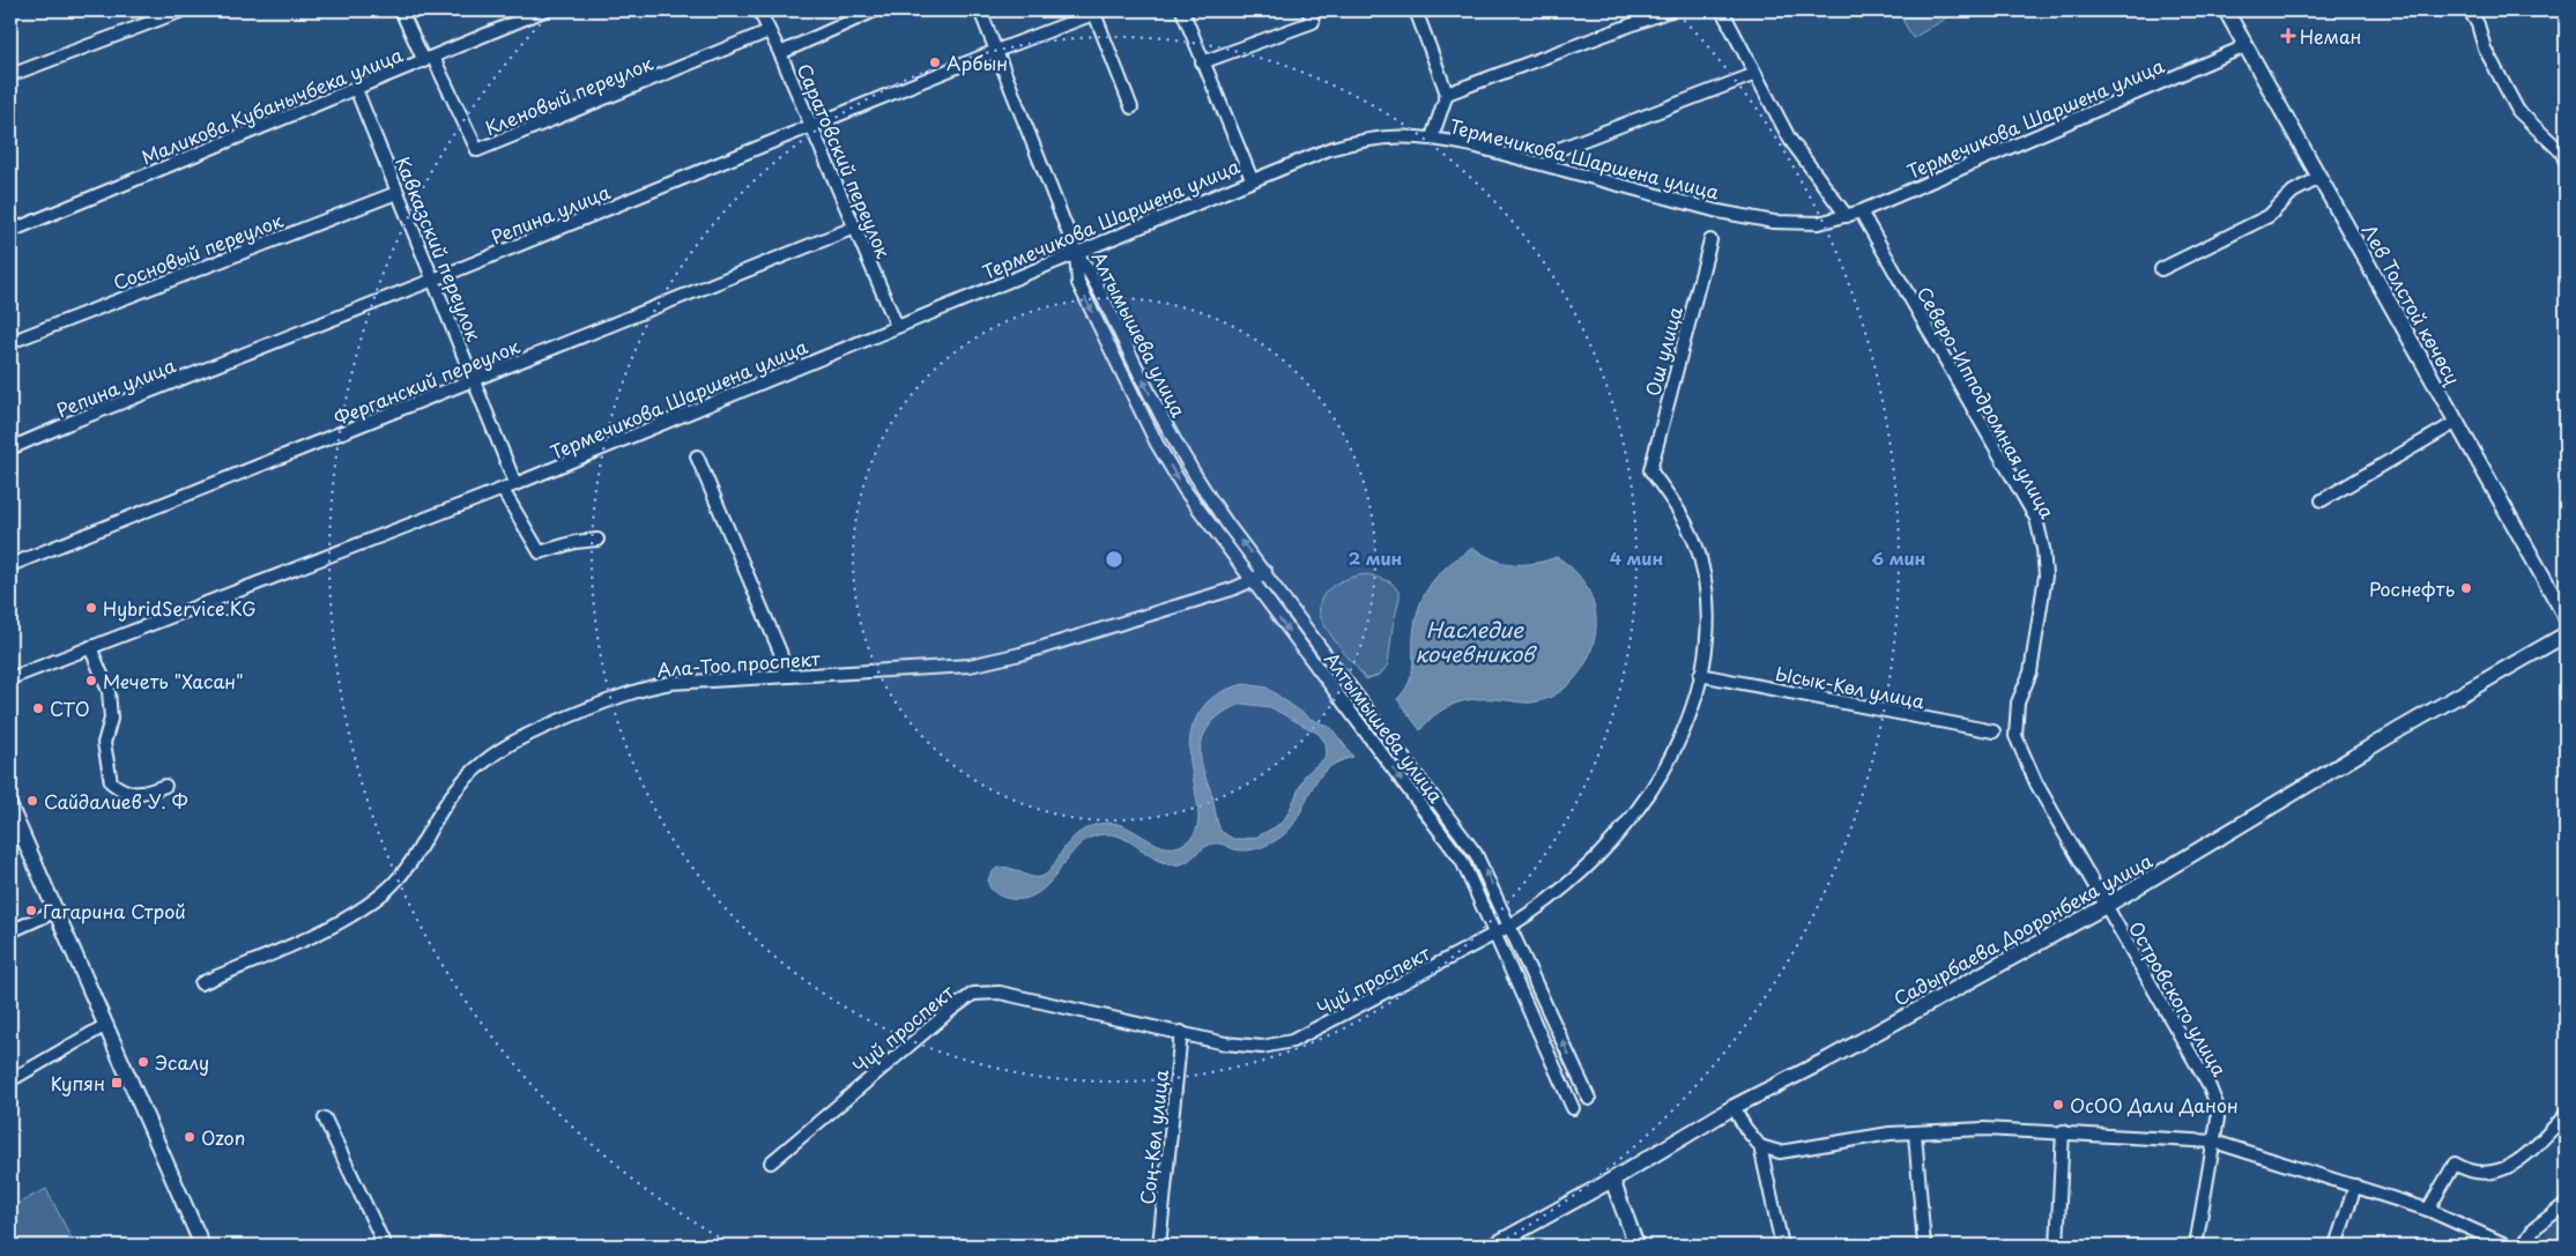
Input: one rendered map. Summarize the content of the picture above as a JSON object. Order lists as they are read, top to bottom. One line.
{"streets":{"main road":["Лев Толстой көчөсү","Садырбаева Дооронбека улица"],"street":["Кленовый переулок","Маликова Кубанычбека улица","Термечикова Шаршена улица","Саратовский переулок","Репина улица","Кавказский переулок","Сосновый переулок","Алтымышева улица","Ош улица","Ферганский переулок","Северо-Ипподромная улица","Ала-Тоо проспект","Ысык-Көл улица","Чүй проспект","Островского улица","Соң-Көл улица"]},"crossings":[["Кленовый переулок","Маликова Кубанычбека улица"],["Кленовый переулок","Саратовский переулок"],["Маликова Кубанычбека улица","Кавказский переулок"],["Термечикова Шаршена улица","Саратовский переулок"],["Термечикова Шаршена улица","Кавказский переулок"],["Термечикова Шаршена улица","Лев Толстой көчөсү"],["Термечикова Шаршена улица","Алтымышева улица"],["Термечикова Шаршена улица","Северо-Ипподромная улица"],["Саратовский переулок","Репина улица"],["Саратовский переулок","Ферганский переулок"],["Репина улица","Кавказский переулок"],["Кавказский переулок","Сосновый переулок"],["Кавказский переулок","Ферганский переулок"],["Алтымышева улица","Ала-Тоо проспект"],["Алтымышева улица","Чүй проспект"],["Ош улица","Чүй проспект"],["Северо-Ипподромная улица","Садырбаева Дооронбека улица"],["Северо-Ипподромная улица","Островского улица"],["Ысык-Көл улица","Чүй проспект"],["Садырбаева Дооронбека улица","Островского улица"],["Чүй проспект","Соң-Көл улица"]],"water":["Наследие кочевников"],"places":{"health":["Неман"],"other":["Арбын","Роснефть","HybridService.KG","Мечеть \"Хасан\"","СТО","Сайдалиев У. Ф","Гагарина Строй","Эсалу","ОсОО Дали Данон","Ozon"],"transit":["Купян"]},"rings":["2 мин","4 мин","6 мин"]}
